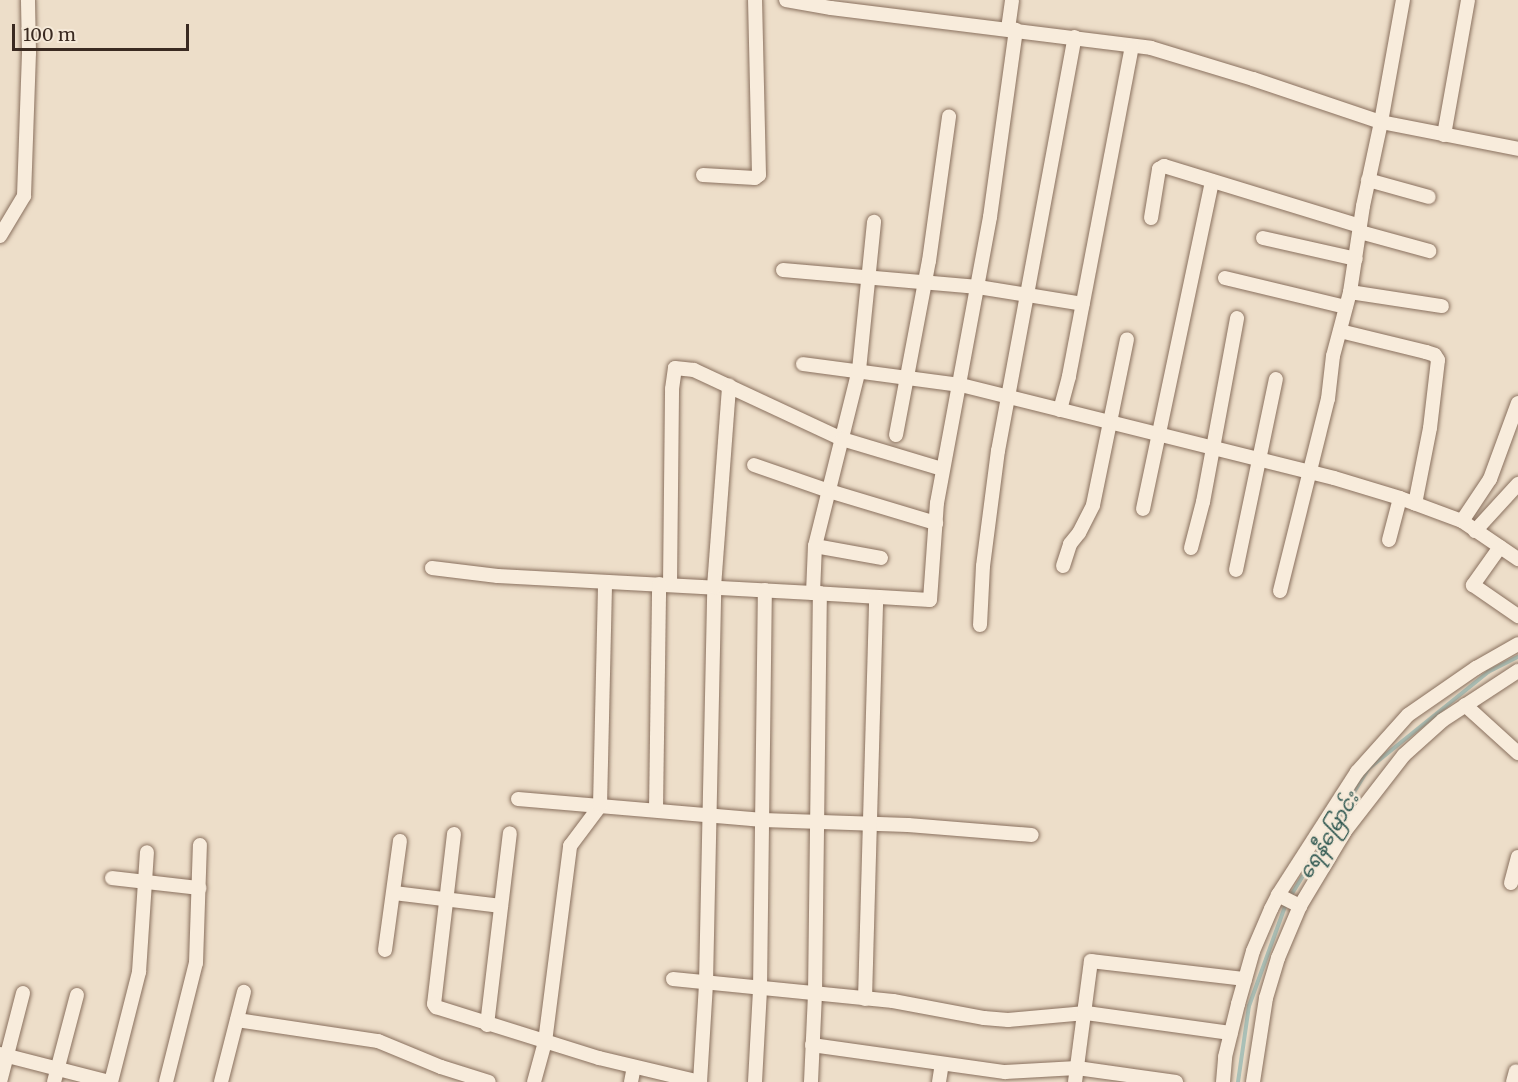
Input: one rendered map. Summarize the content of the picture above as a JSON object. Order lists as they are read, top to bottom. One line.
{"water":["ရေနီမြောင်း"],"scale_bar":"100 m"}
